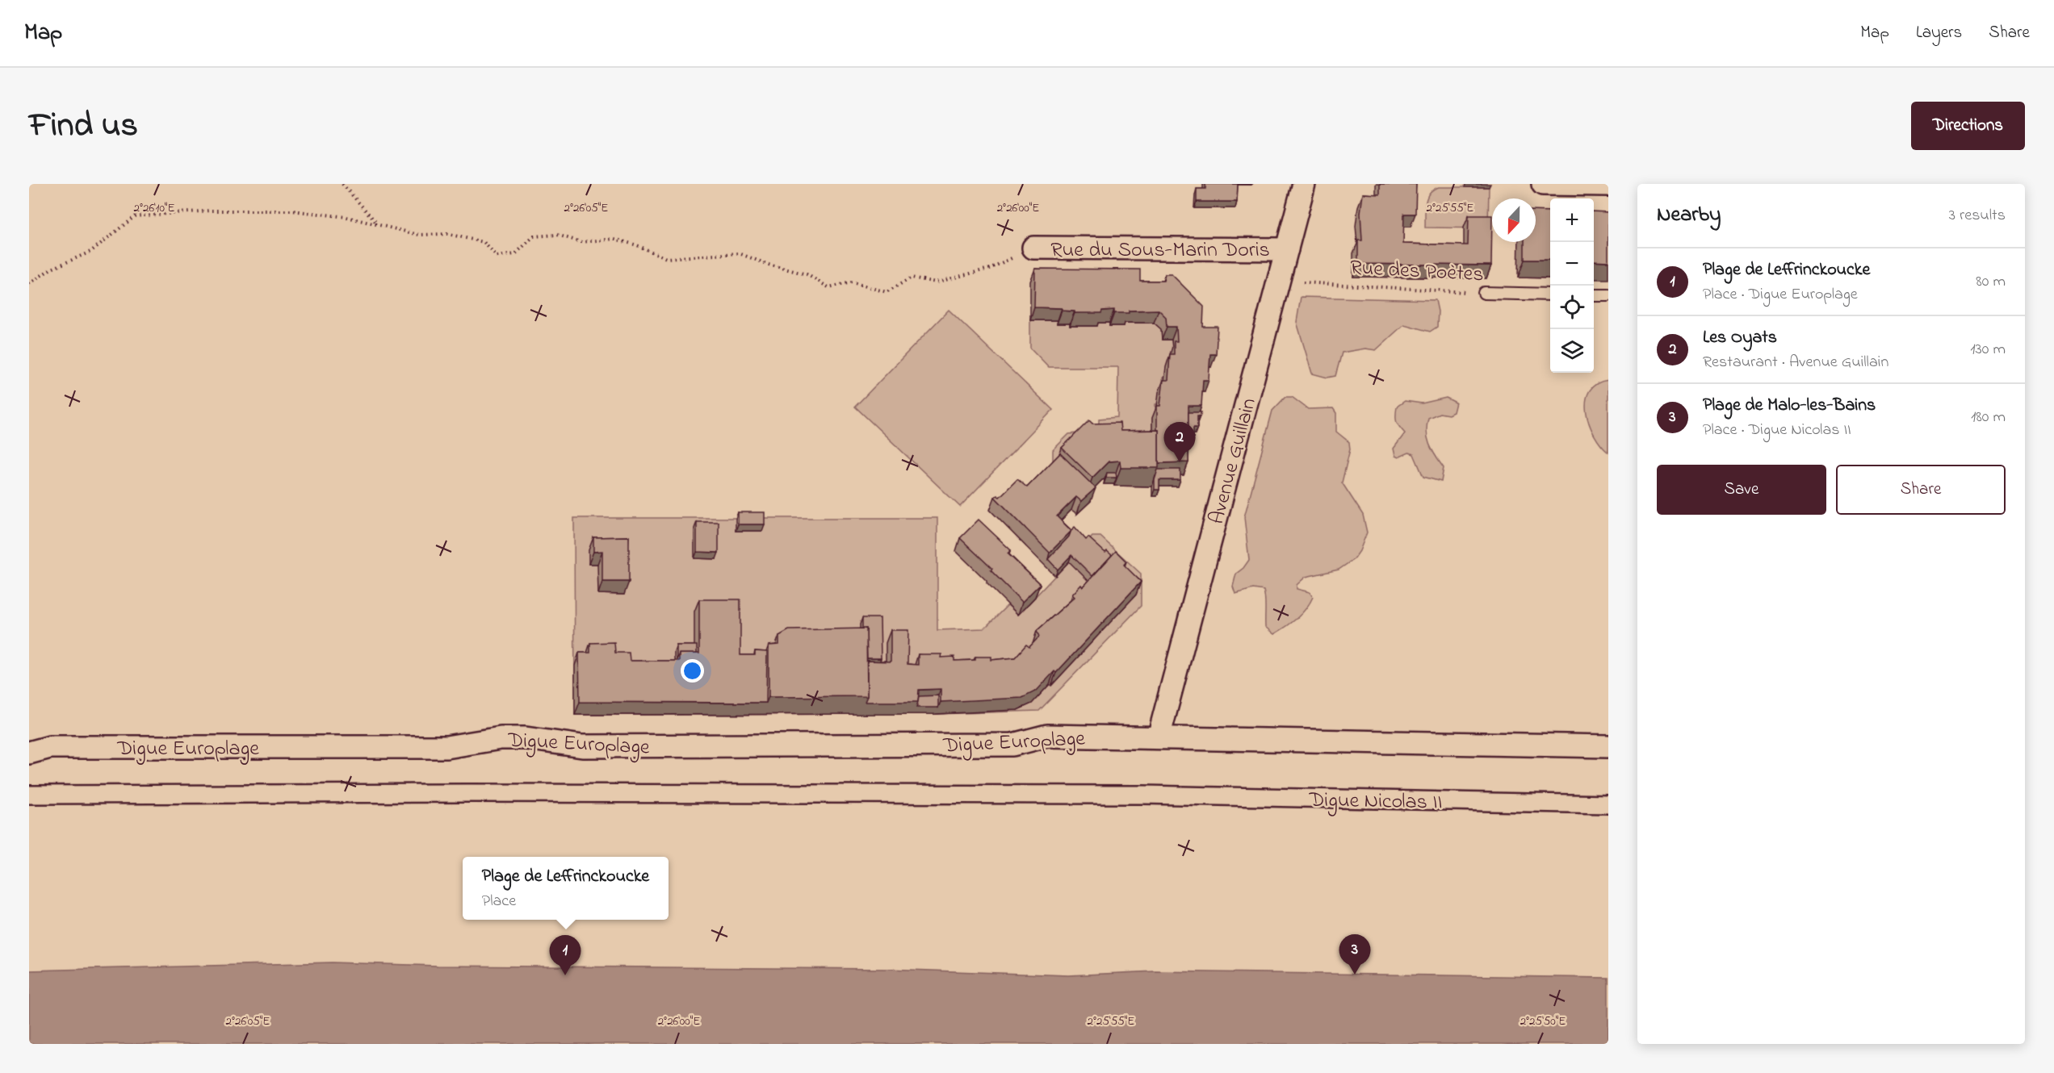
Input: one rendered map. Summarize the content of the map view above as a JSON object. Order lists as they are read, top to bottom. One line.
{"streets":{"street":["Rue du Sous-Marin Doris","Avenue Guillain","Digue Europlage","Digue Nicolas II"],"lane":["Rue des Poètes"]},"crossings":[["Rue du Sous-Marin Doris","Avenue Guillain"],["Rue des Poètes","Avenue Guillain"],["Avenue Guillain","Digue Europlage"]],"north":"bottom","page":{"header":"Map","nav":["Map","Layers","Share"],"title":"Find us","buttons":["Directions",["Save","Share"]],"heading":["Nearby","3 results"],"map_buttons":["+","−"],"list":[{"mark":"1","name":"Plage de Leffrinckoucke","note":"Place · Digue Europlage","value":"80 m"},{"mark":"2","name":"Les Oyats","note":"Restaurant · Avenue Guillain","value":"130 m"},{"mark":"3","name":"Plage de Malo-les-Bains","note":"Place · Digue Nicolas II","value":"180 m"}],"pins":["2","3","1"],"popup":["Plage de Leffrinckoucke","Place"]},"coordinates":["2°26'10\"E","2°26'05\"E","2°26'00\"E","2°25'55\"E","2°25'50\"E"]}
